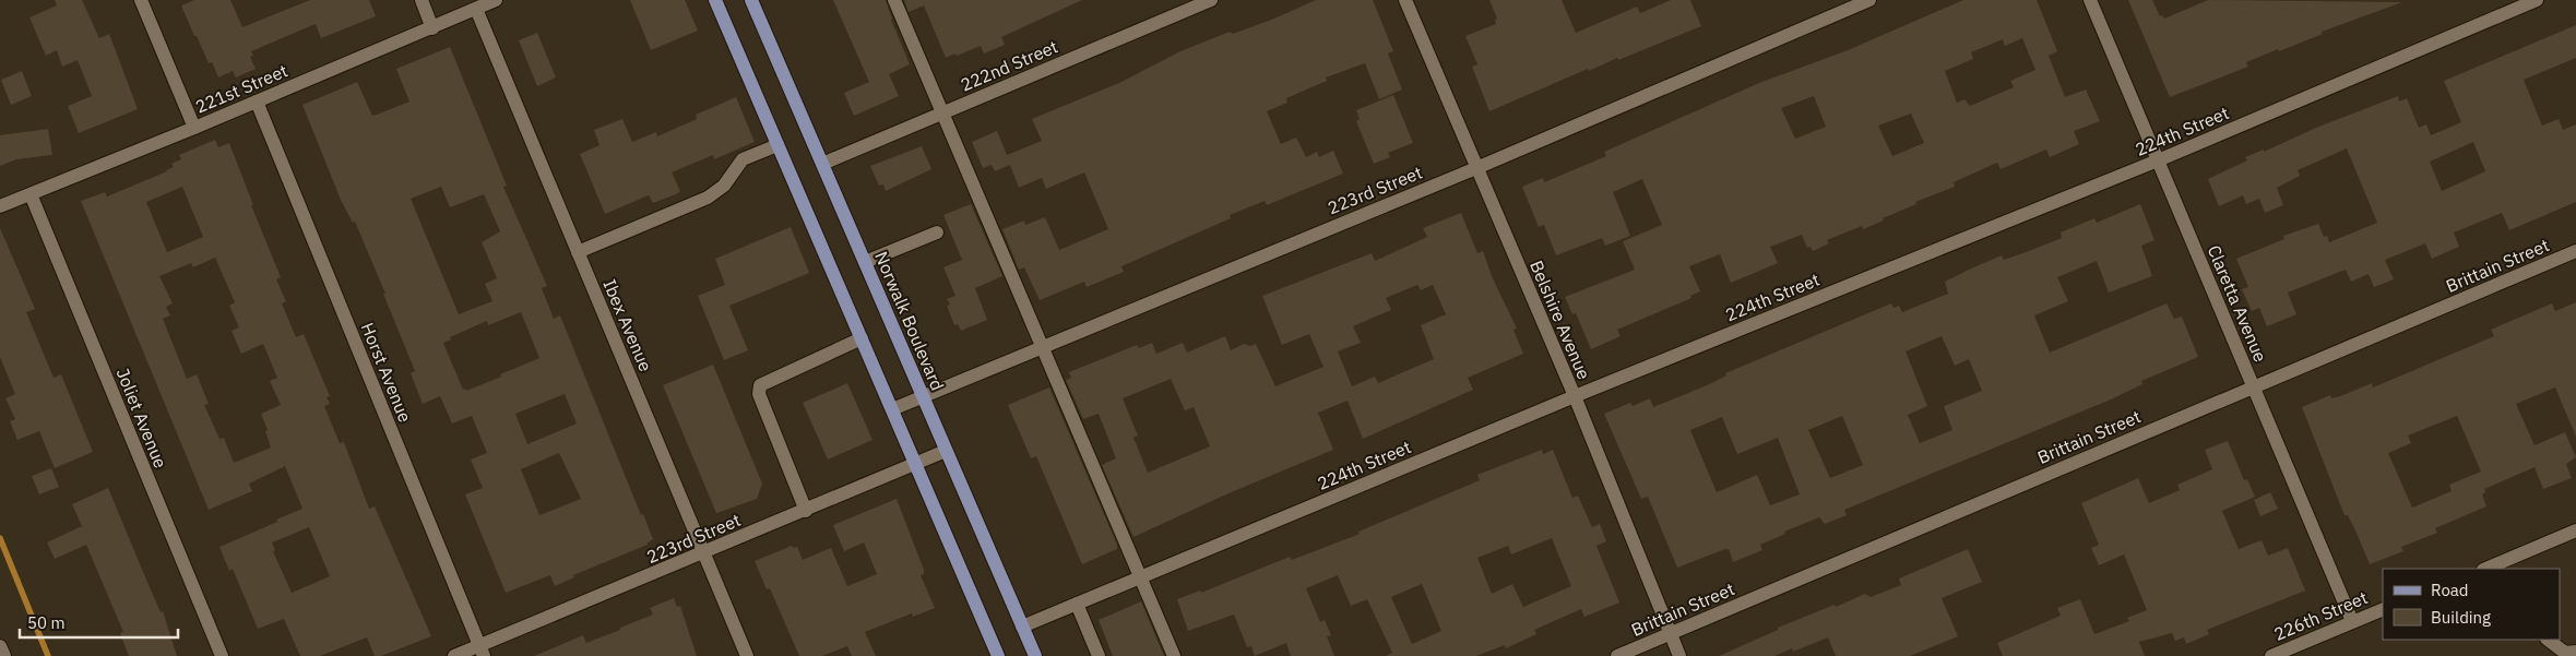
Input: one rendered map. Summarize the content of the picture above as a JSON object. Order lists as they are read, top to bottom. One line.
{"streets":{"main road":["Norwalk Boulevard"],"street":["222nd Street","221st Street","224th Street","223rd Street","Brittain Street","Claretta Avenue","Belshire Avenue","Ibex Avenue","Horst Avenue","Joliet Avenue","226th Street"]},"crossings":[["222nd Street","Norwalk Boulevard"],["221st Street","Ibex Avenue"],["221st Street","Horst Avenue"],["221st Street","Joliet Avenue"],["224th Street","Claretta Avenue"],["224th Street","Belshire Avenue"],["224th Street","Norwalk Boulevard"],["223rd Street","Belshire Avenue"],["223rd Street","Norwalk Boulevard"],["223rd Street","Ibex Avenue"],["223rd Street","Horst Avenue"],["Brittain Street","Claretta Avenue"],["Brittain Street","Belshire Avenue"],["Claretta Avenue","226th Street"]],"legend":["Road","Building"],"scale_bar":"50 m"}
